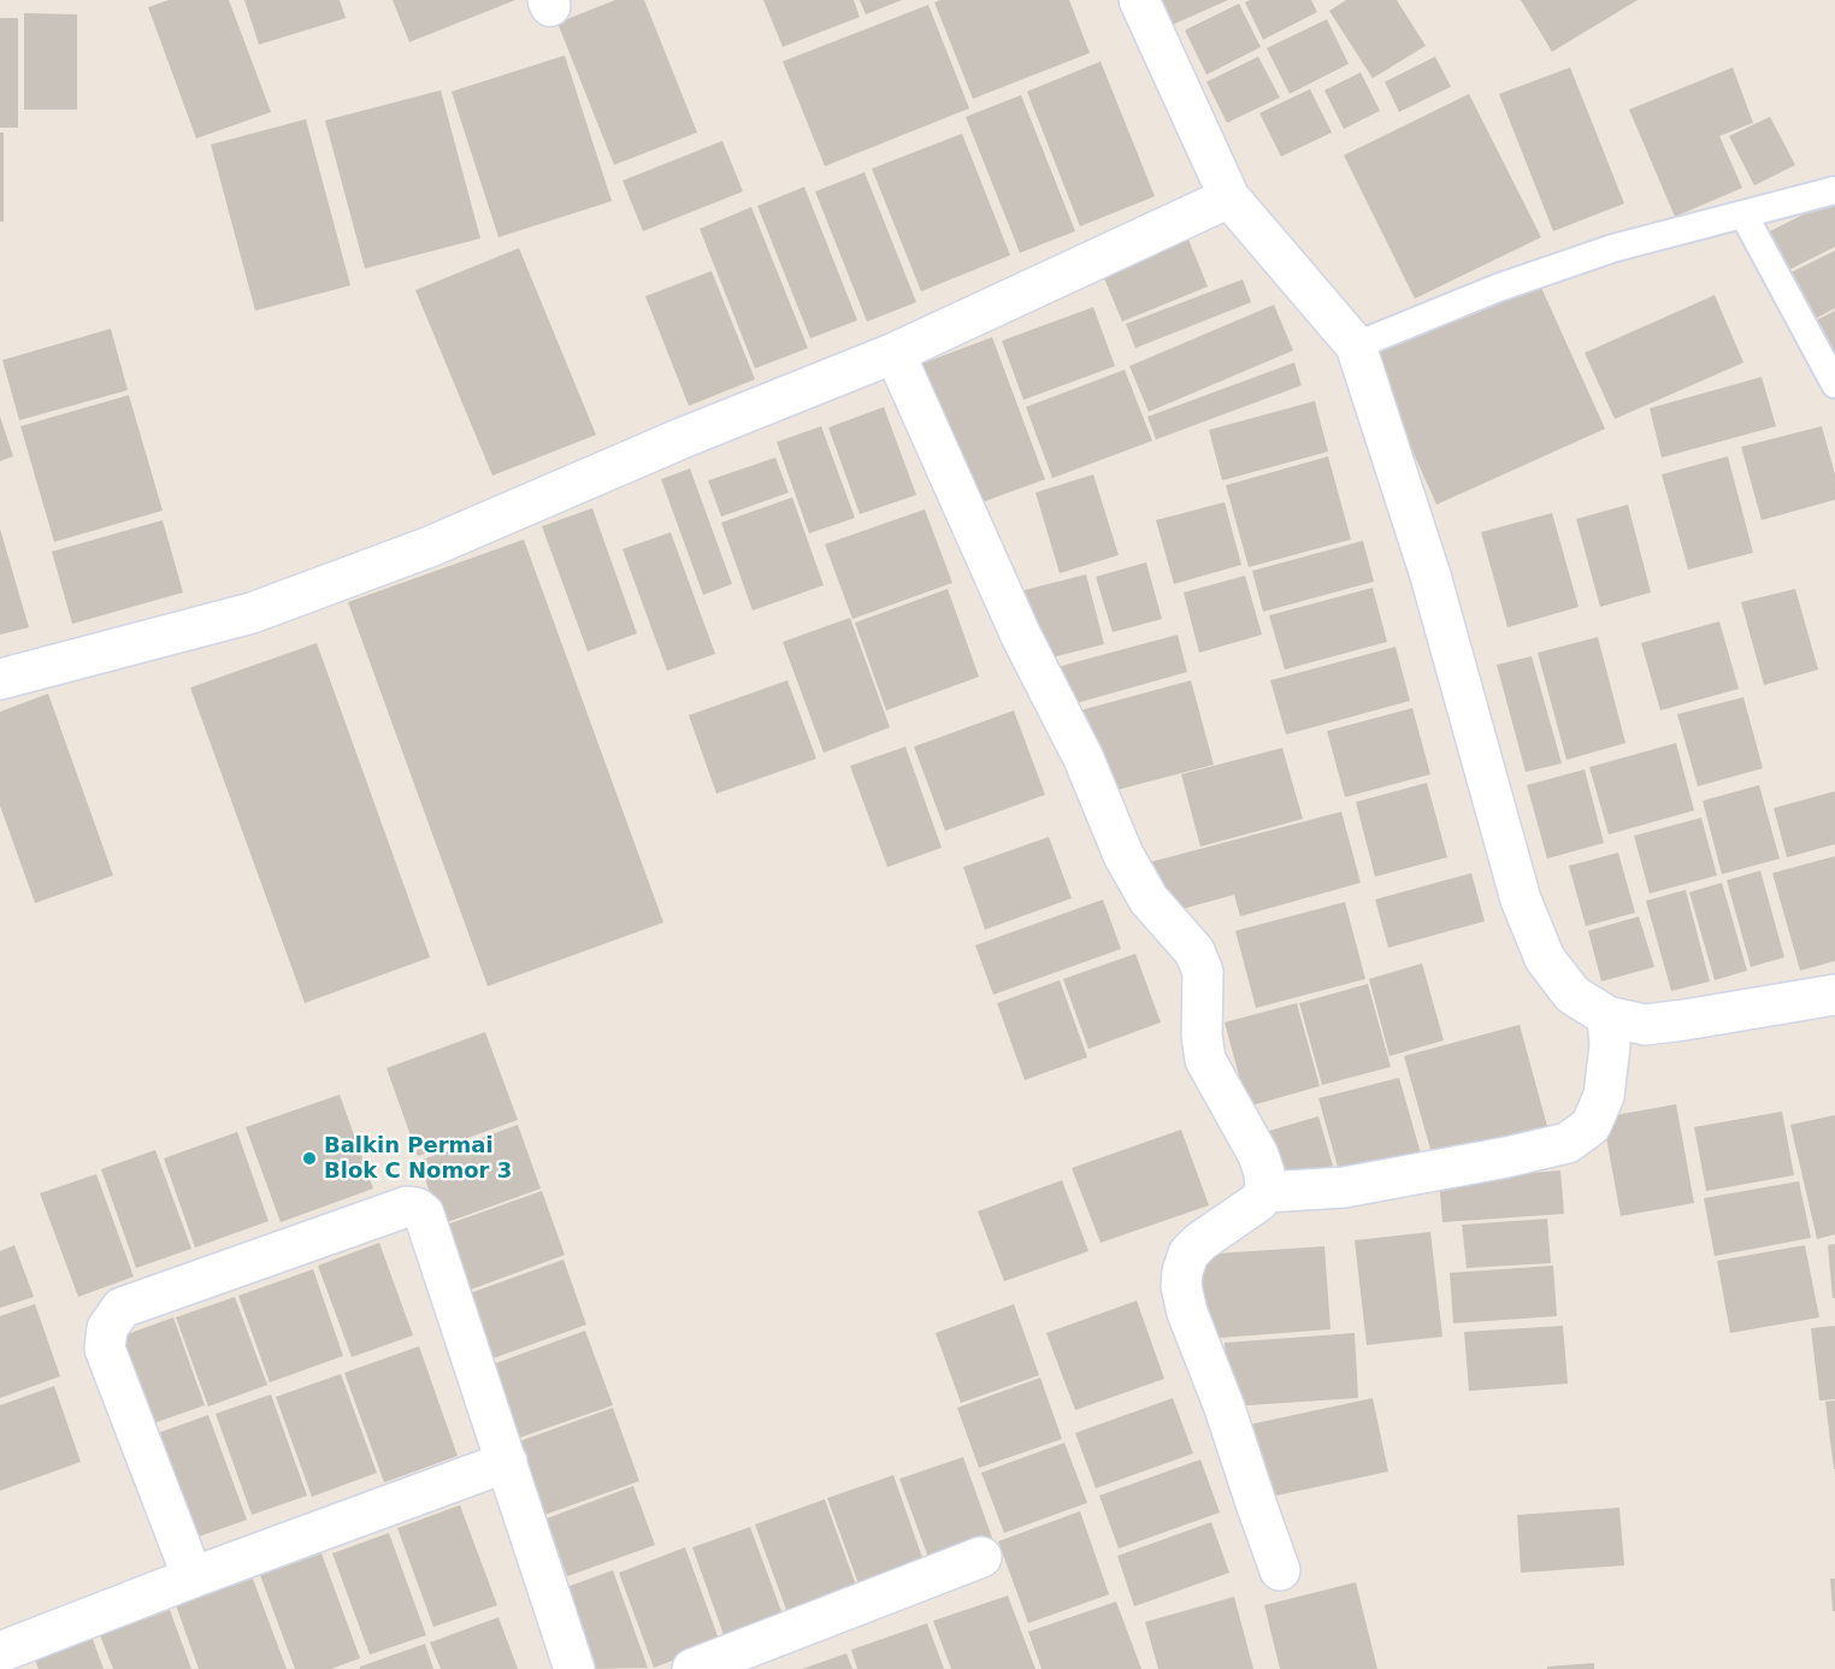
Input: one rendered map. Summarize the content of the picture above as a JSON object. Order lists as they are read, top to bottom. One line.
{"places":["Balkin Permai Blok C Nomor 3"]}
